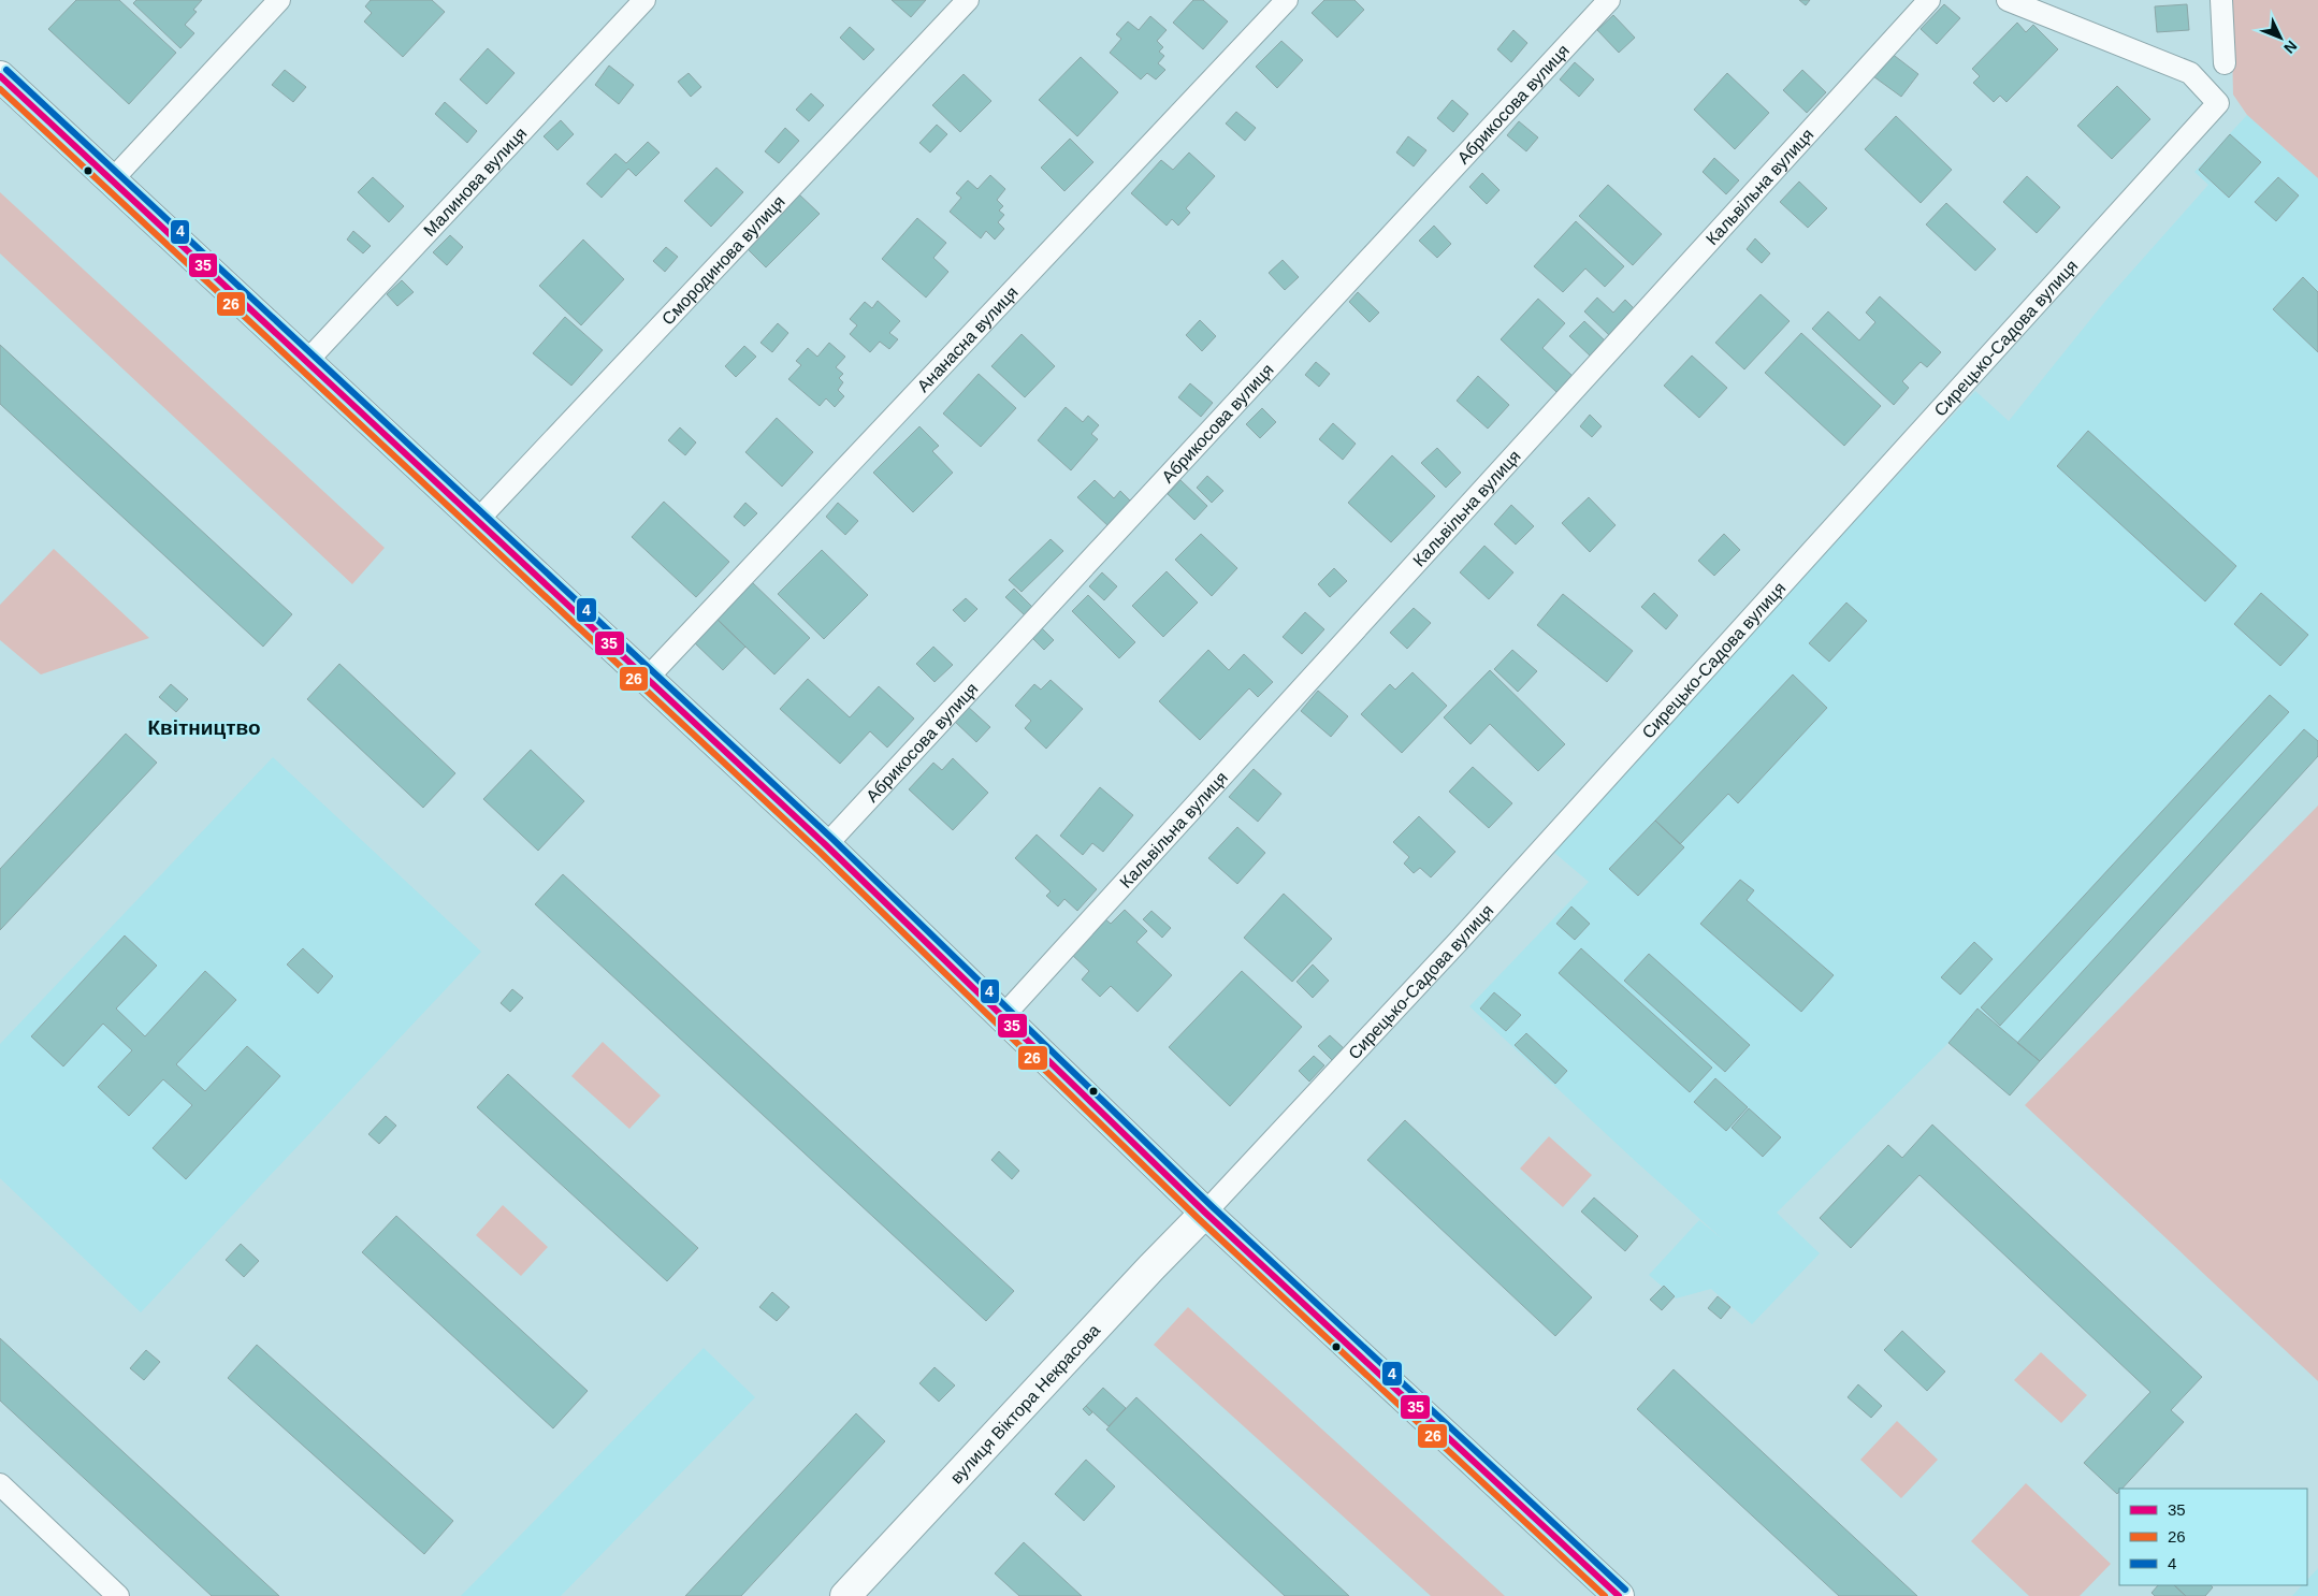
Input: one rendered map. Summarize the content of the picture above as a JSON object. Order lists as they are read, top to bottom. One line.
{"streets":{"main road":["вулиця Віктора Некрасова"],"street":["Абрикосова вулиця","Малинова вулиця","Кальвільна вулиця","Смородинова вулиця","Сирецько-Садова вулиця","Ананасна вулиця"]},"crossings":[["Сирецько-Садова вулиця","вулиця Віктора Некрасова"]],"districts":["Квітництво"],"lines":["transit line 4","transit line 35","transit line 26"],"legend":["35","26","4"],"north":"bottom right"}
